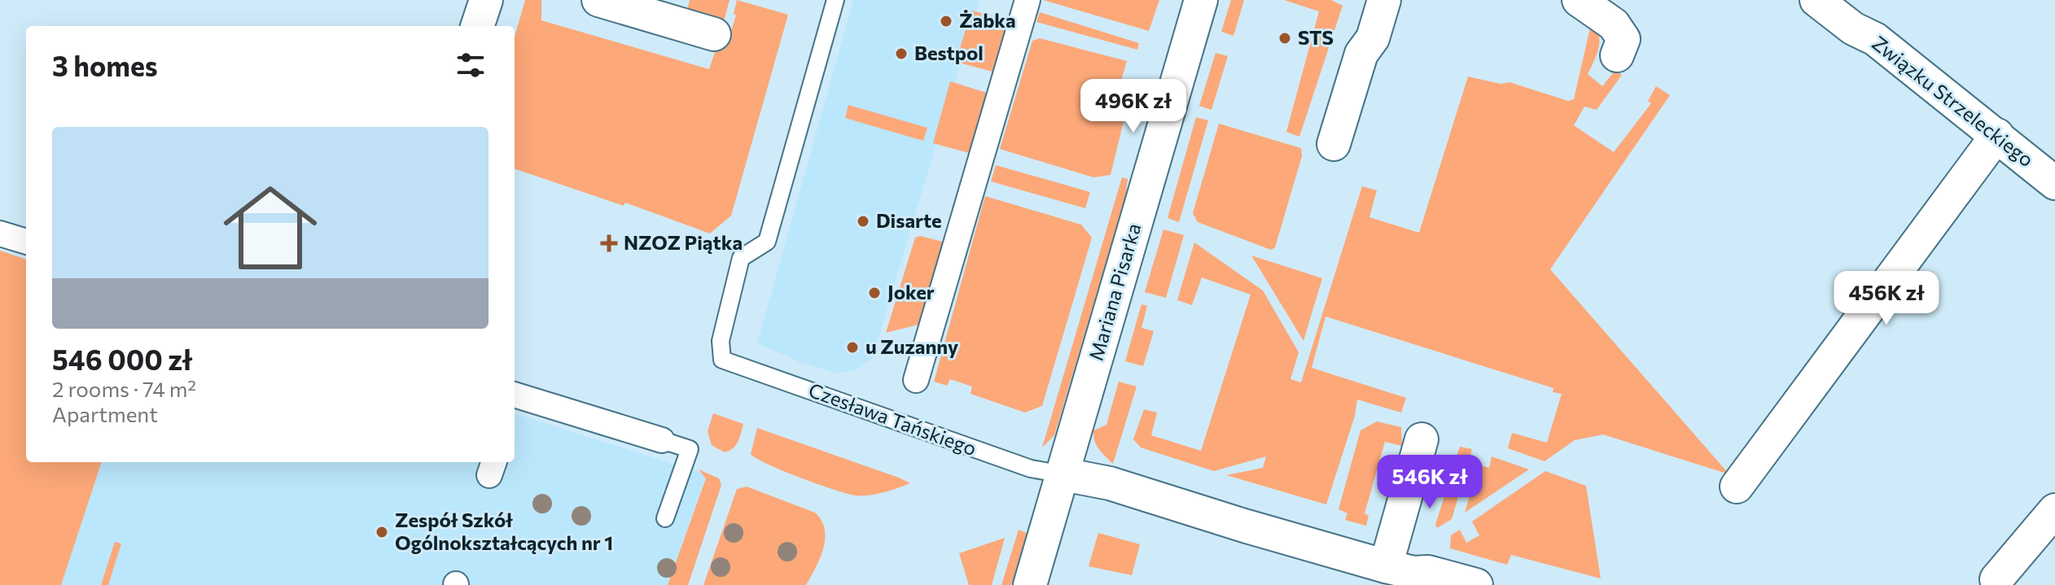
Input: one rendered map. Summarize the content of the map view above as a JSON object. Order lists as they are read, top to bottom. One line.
{"streets":{"street":["Związku Strzeleckiego","Mariana Pisarka"],"lane":["Czesława Tańskiego"]},"crossings":[["Mariana Pisarka","Czesława Tańskiego"]],"places":{"other":["Żabka","STS","Bestpol","Disarte","Joker","u Zuzanny","Zespół Szkół Ogólnokształcących nr 1"],"health":["NZOZ Piątka"]},"page":{"heading":"3 homes","price":["496K zł","456K zł","546K zł"],"list":[{"name":"546 000 zł","note":"2 rooms · 74 m² · Apartment"}]}}
